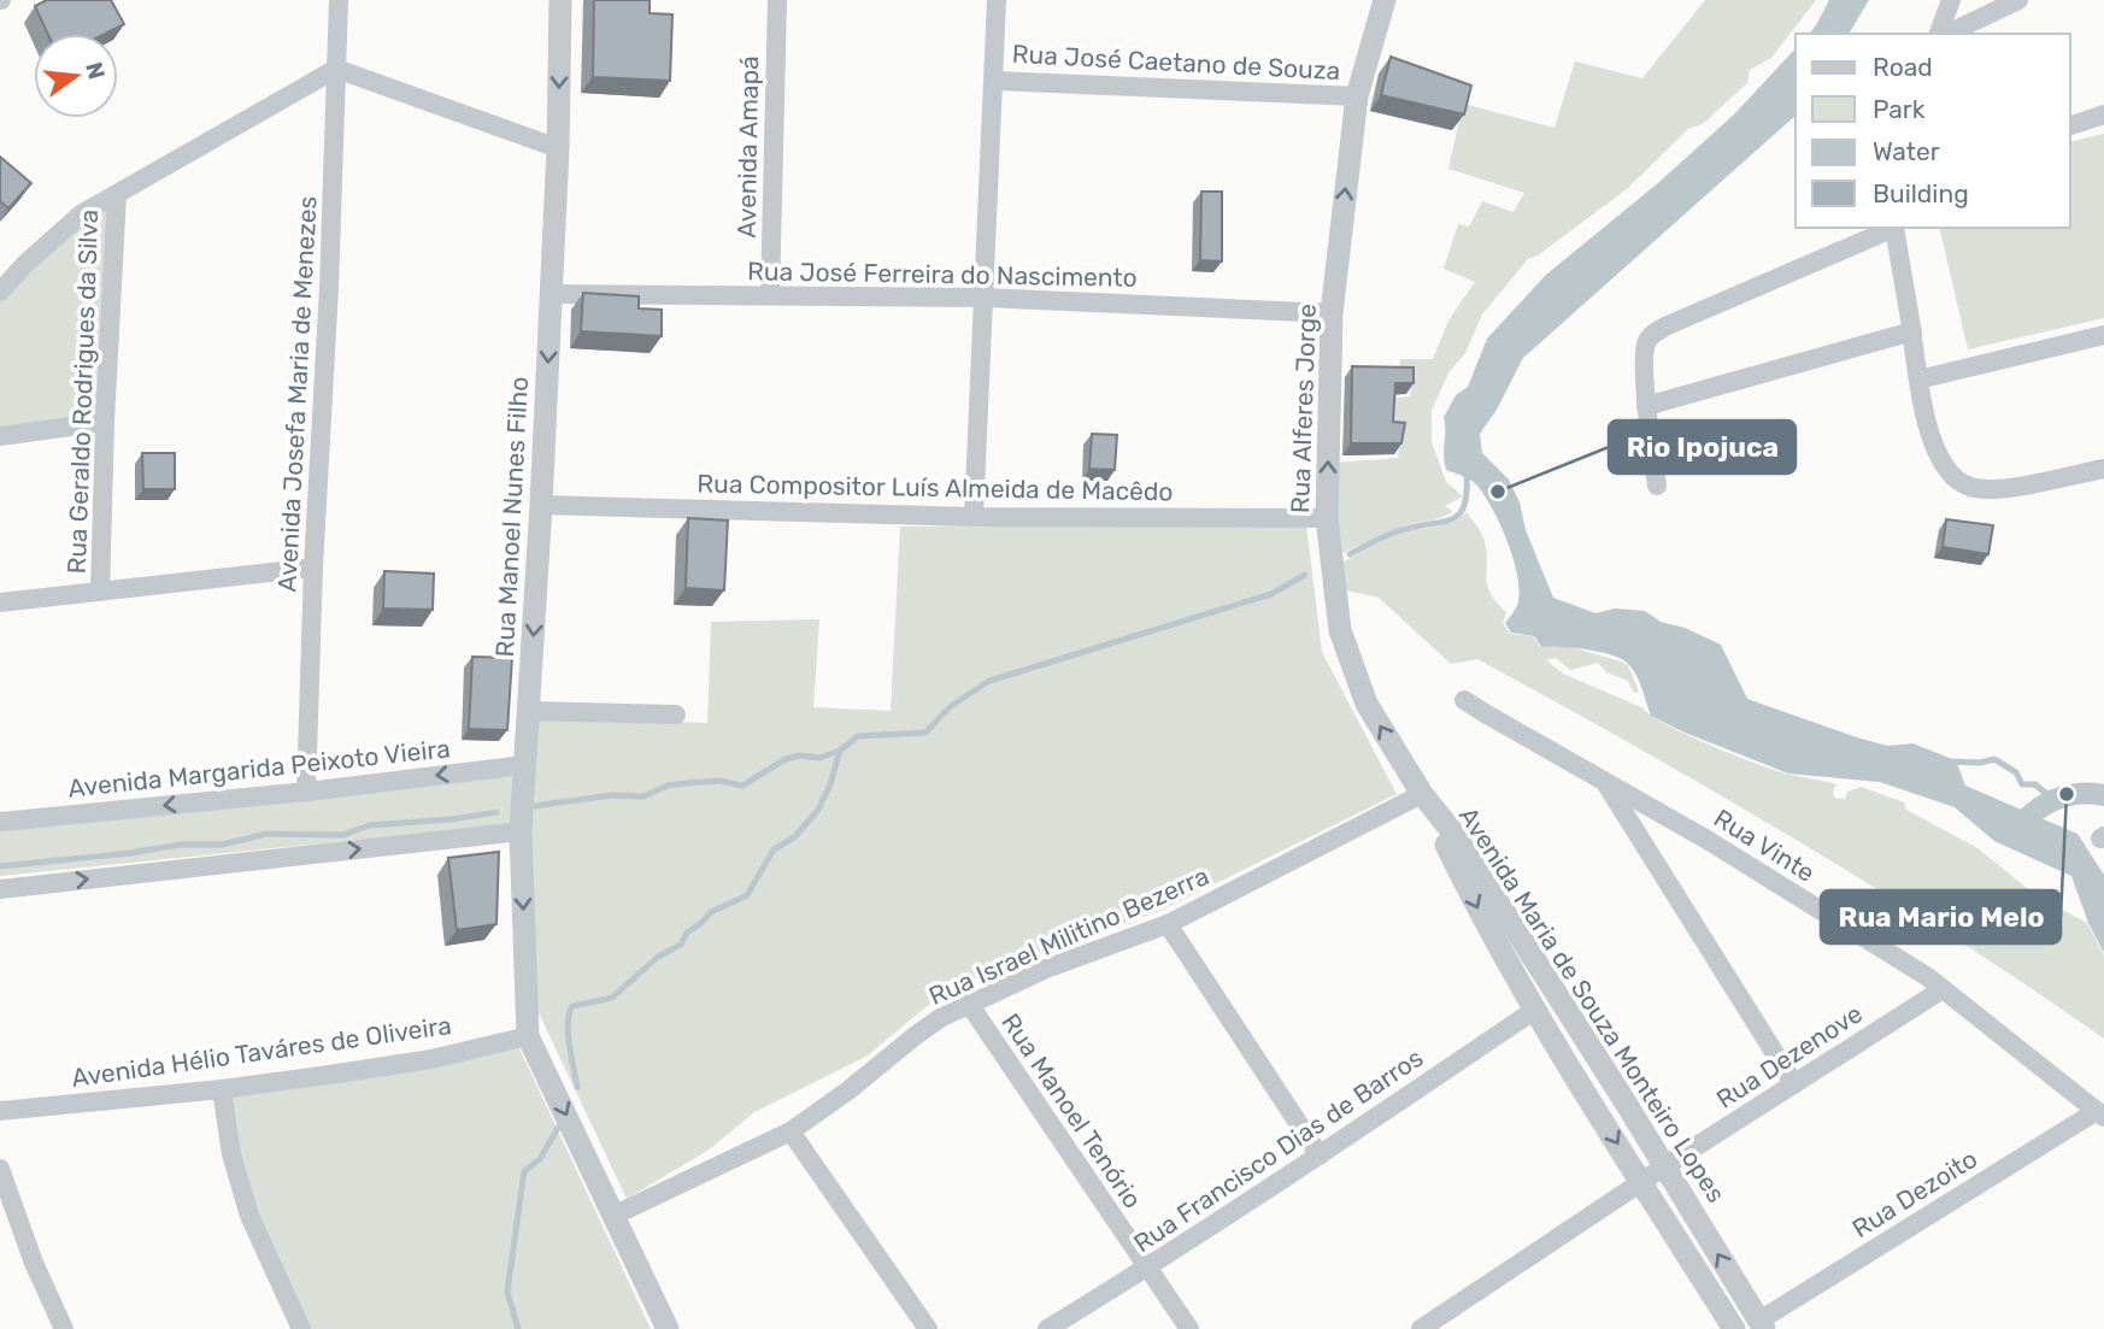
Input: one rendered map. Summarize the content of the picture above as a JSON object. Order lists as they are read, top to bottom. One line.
{"streets":{"street":["Rua José Caetano de Souza","Avenida Amapá","Rua José Ferreira do Nascimento","Rua Geraldo Rodrigues da Silva","Avenida Josefa Maria de Menezes","Rua Alferes Jorge","Rua Compositor Luís Almeida de Macêdo","Rua Manoel Nunes Filho","Avenida Margarida Peixoto Vieira","Rua Vinte","Rua Israel Militino Bezerra","Avenida Maria de Souza Monteiro Lopes","Avenida Hélio Taváres de Oliveira","Rua Dezenove","Rua Manoel Tenório","Rua Francisco Dias de Barros","Rua Dezoito"]},"crossings":[["Rua José Caetano de Souza","Rua Alferes Jorge"],["Avenida Amapá","Rua José Ferreira do Nascimento"],["Rua José Ferreira do Nascimento","Rua Alferes Jorge"],["Rua José Ferreira do Nascimento","Rua Manoel Nunes Filho"],["Avenida Josefa Maria de Menezes","Avenida Margarida Peixoto Vieira"],["Rua Alferes Jorge","Rua Compositor Luís Almeida de Macêdo"],["Rua Alferes Jorge","Rua Israel Militino Bezerra"],["Rua Alferes Jorge","Avenida Maria de Souza Monteiro Lopes"],["Rua Compositor Luís Almeida de Macêdo","Rua Manoel Nunes Filho"],["Rua Manoel Nunes Filho","Avenida Margarida Peixoto Vieira"],["Rua Manoel Nunes Filho","Avenida Hélio Taváres de Oliveira"],["Rua Vinte","Rua Dezenove"],["Rua Vinte","Rua Dezoito"],["Rua Israel Militino Bezerra","Avenida Maria de Souza Monteiro Lopes"],["Rua Israel Militino Bezerra","Rua Manoel Tenório"],["Avenida Maria de Souza Monteiro Lopes","Rua Dezenove"],["Avenida Maria de Souza Monteiro Lopes","Rua Francisco Dias de Barros"],["Avenida Maria de Souza Monteiro Lopes","Rua Dezoito"],["Rua Manoel Tenório","Rua Francisco Dias de Barros"]],"one_way":["Rua Alferes Jorge","Rua Manoel Nunes Filho"],"places":["Rio Ipojuca","Rua Mario Melo"],"legend":["Road","Park","Water","Building"],"north":"right"}
